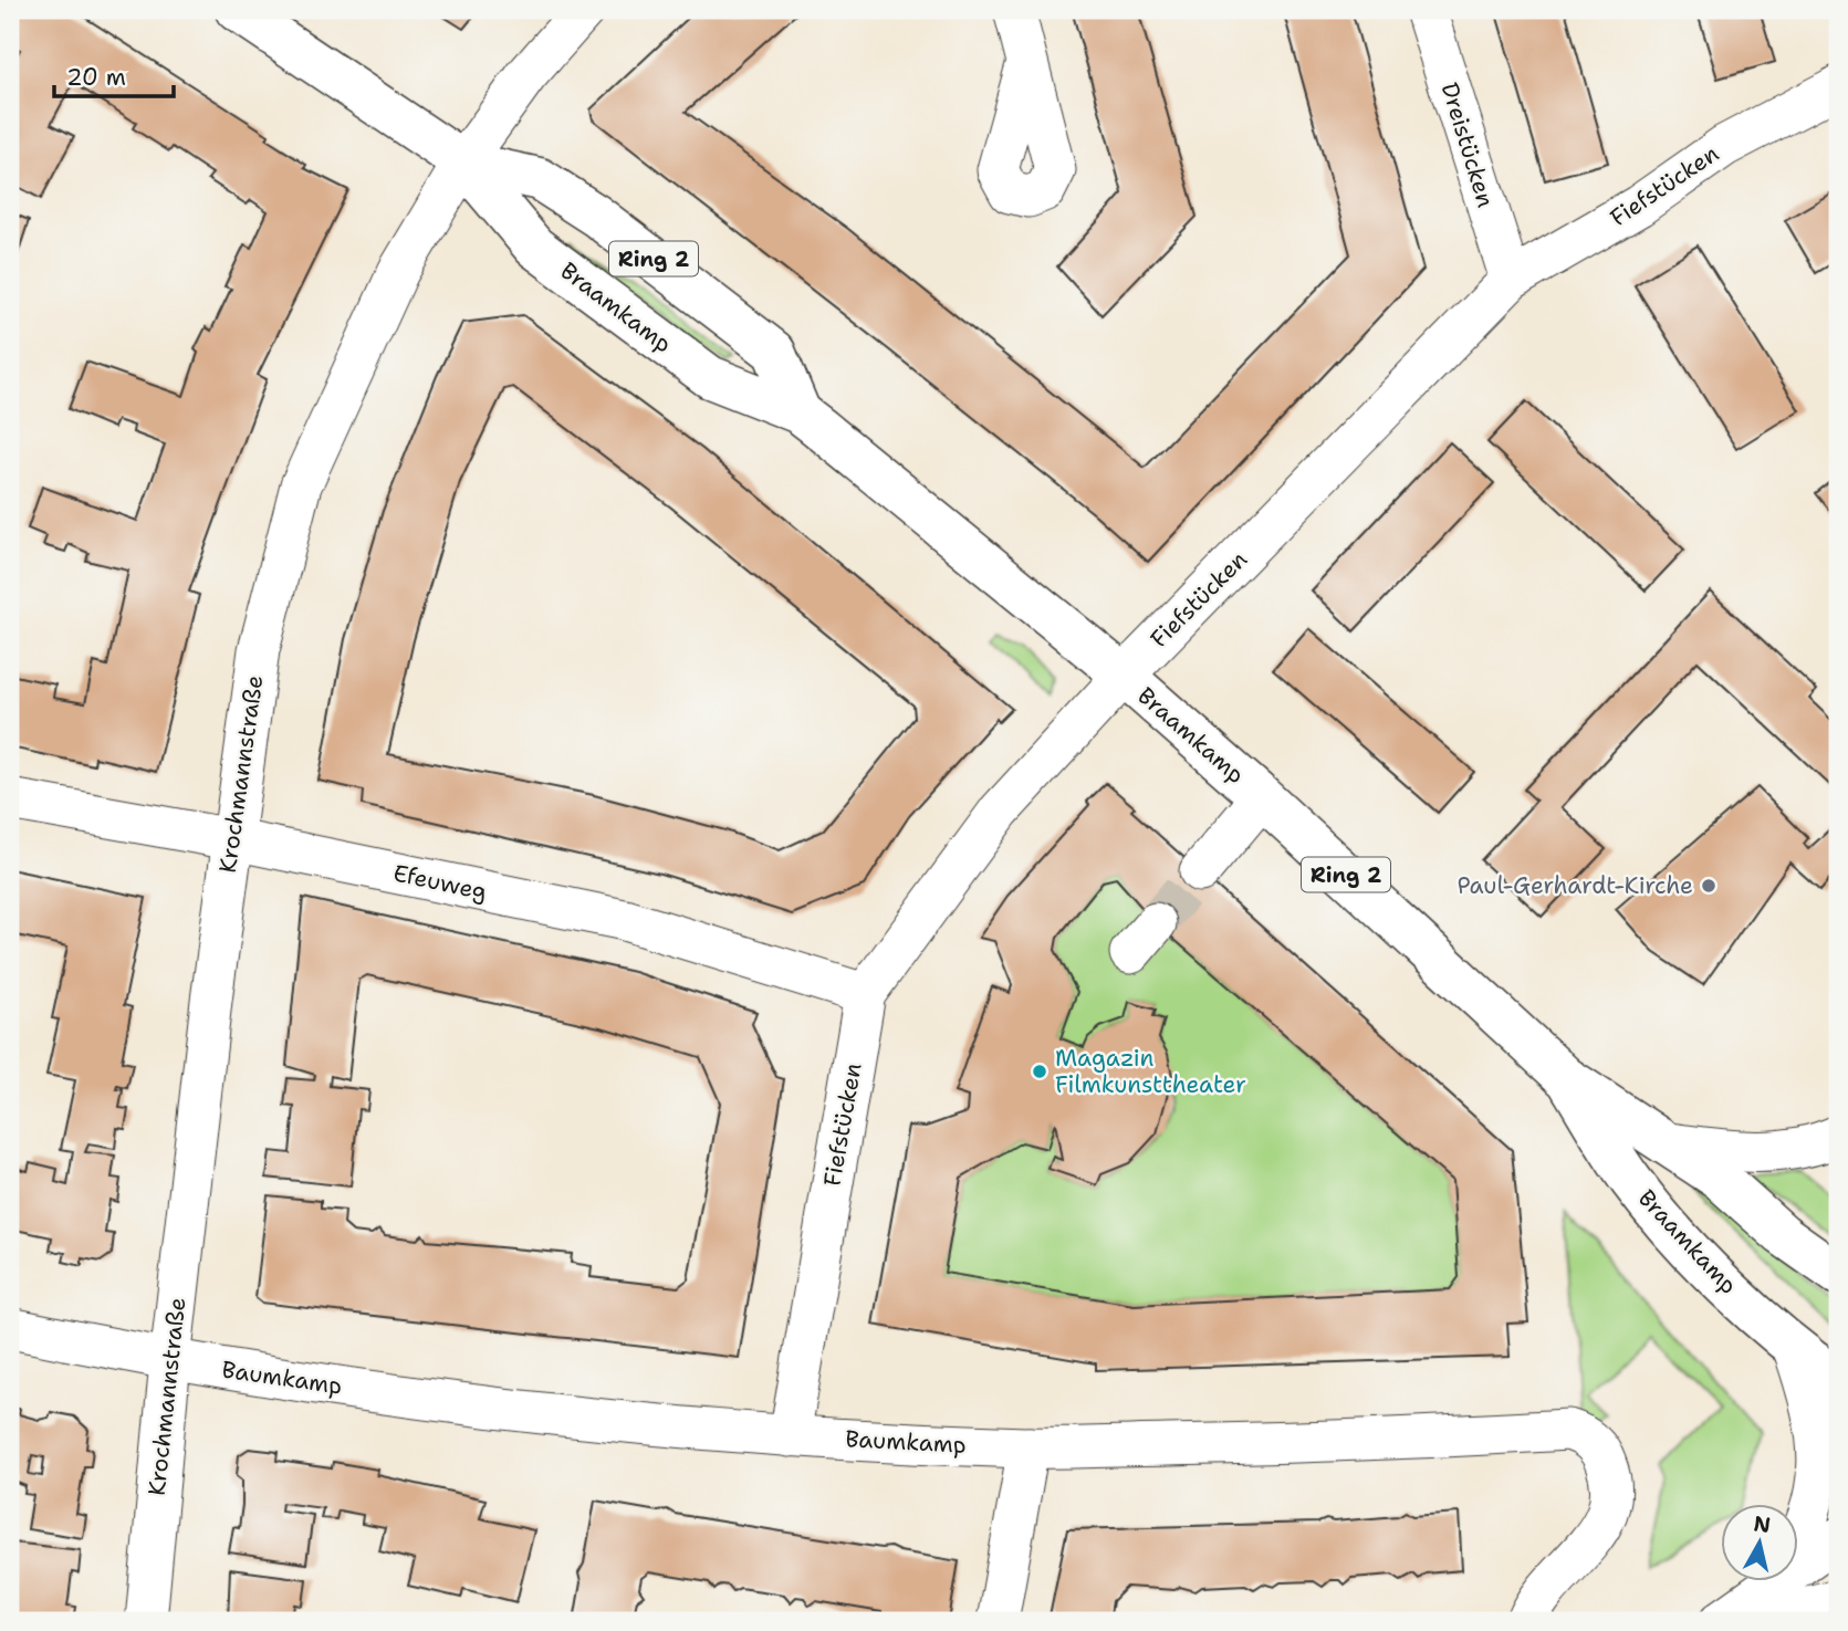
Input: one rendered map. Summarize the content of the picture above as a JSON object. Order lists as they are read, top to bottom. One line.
{"streets":{"main road":["Ring 2","Braamkamp"],"street":["Dreistücken","Fiefstücken","Krochmannstraße","Efeuweg","Baumkamp"]},"crossings":[["Dreistücken","Fiefstücken"],["Fiefstücken","Braamkamp"],["Fiefstücken","Efeuweg"],["Fiefstücken","Baumkamp"],["Braamkamp","Krochmannstraße"],["Krochmannstraße","Efeuweg"],["Krochmannstraße","Baumkamp"]],"places":["Paul-Gerhardt-Kirche","Magazin Filmkunsttheater"],"scale_bar":"20 m","north":"top"}
